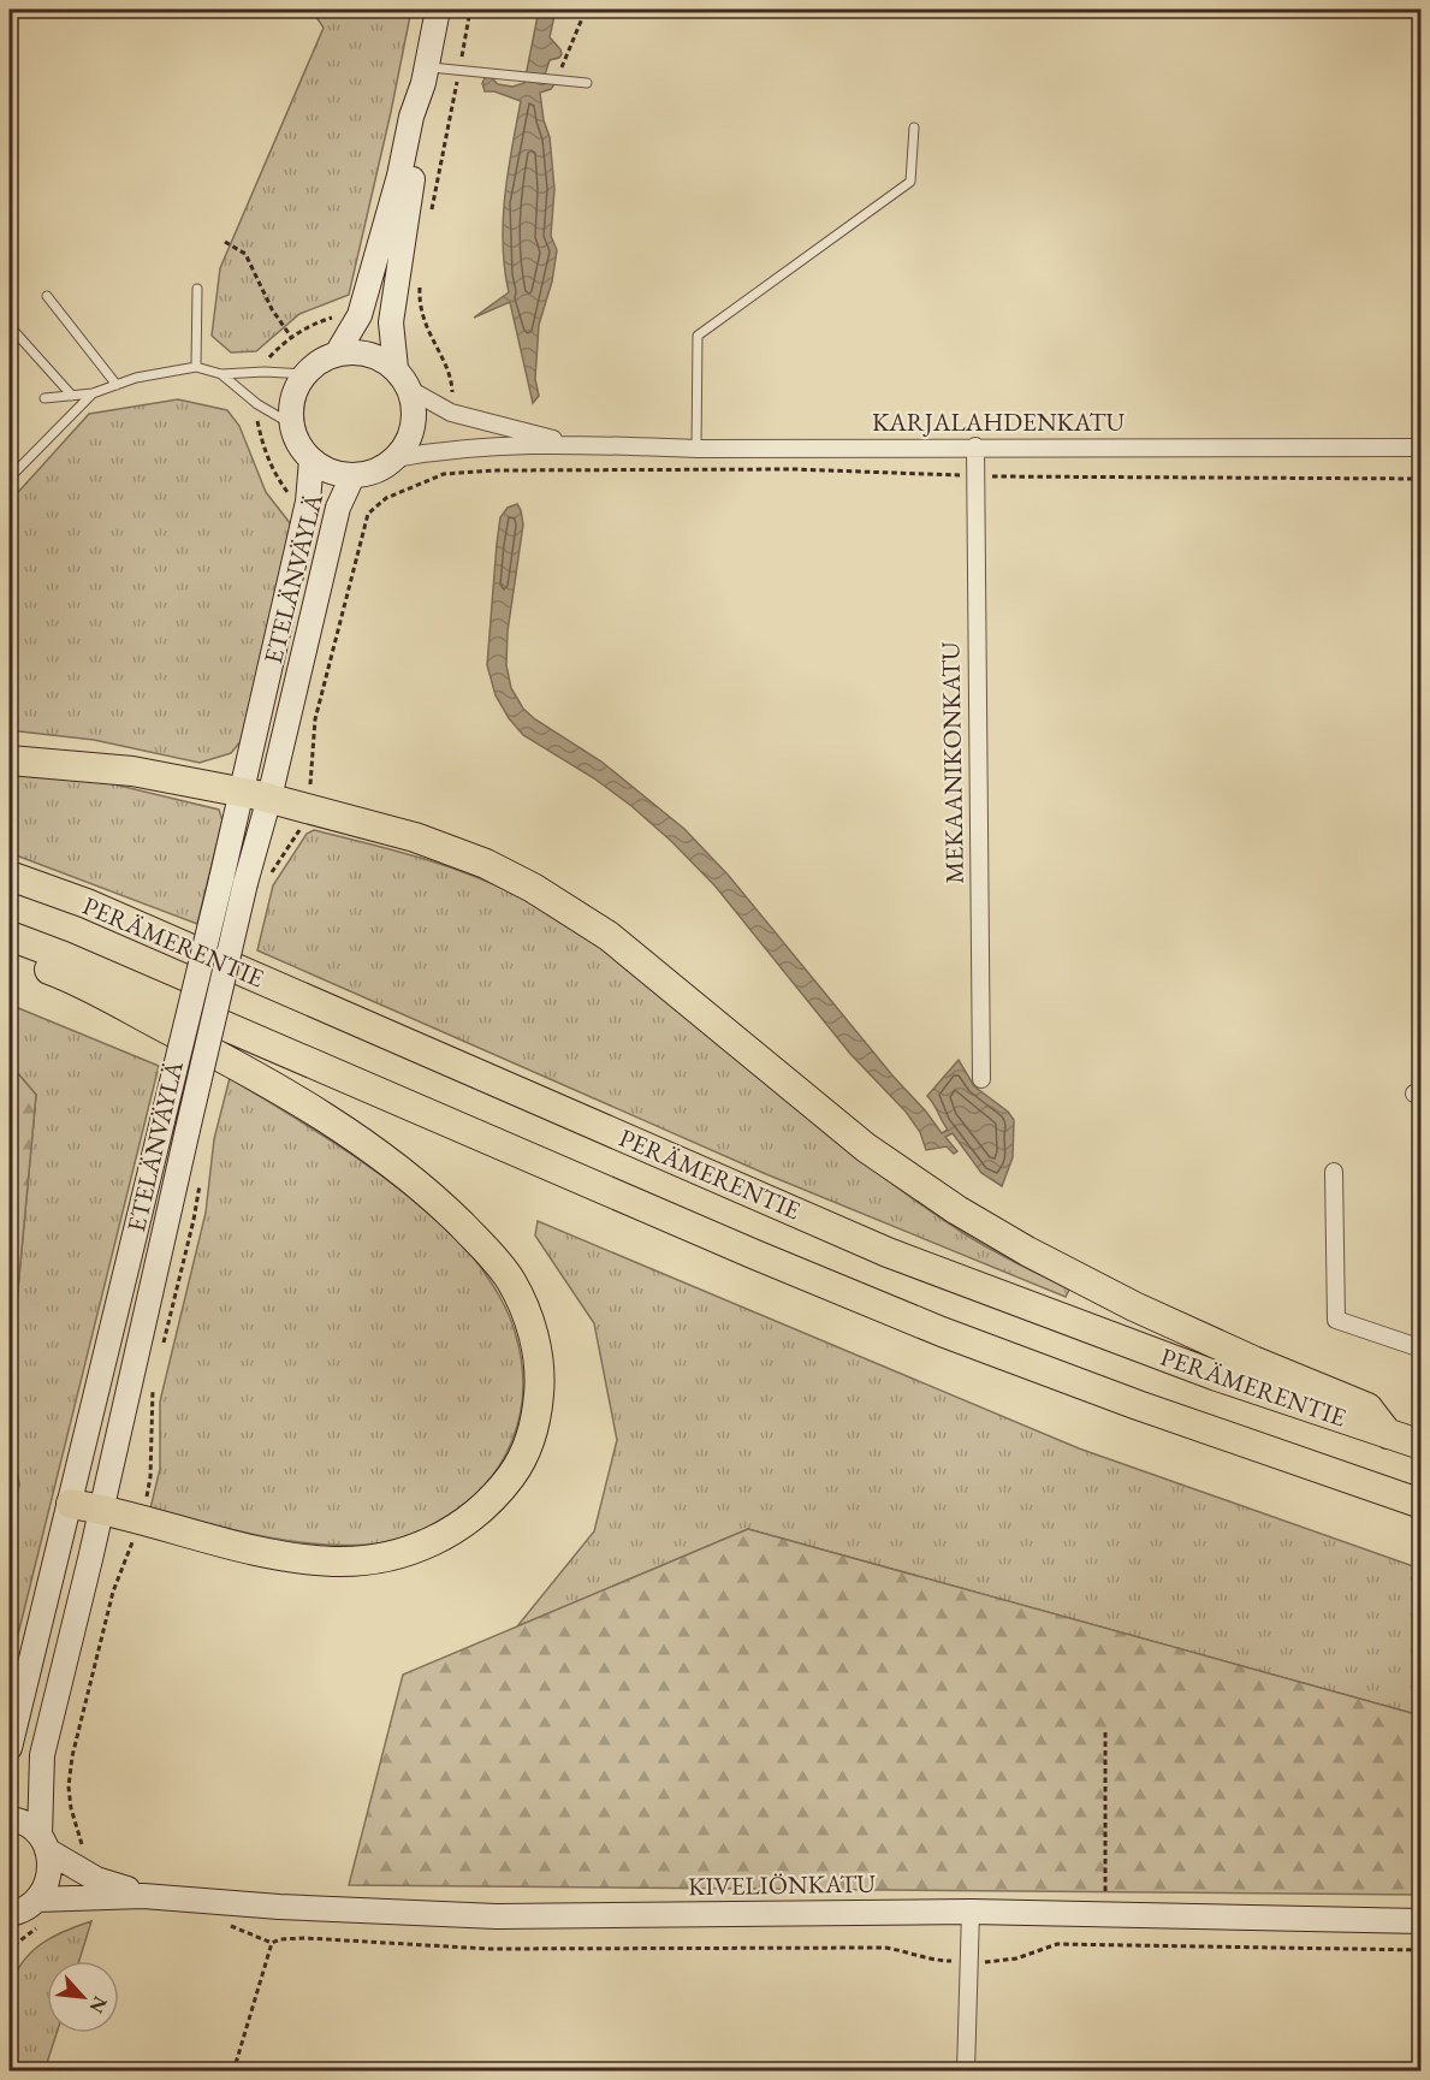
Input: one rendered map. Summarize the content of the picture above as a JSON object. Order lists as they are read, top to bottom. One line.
{"streets":{"highway":["PERÄMERENTIE"],"main road":["ETELÄNVÄYLÄ","KIVELIÖNKATU"],"street":["KARJALAHDENKATU","MEKAANIKONKATU"]},"crossings":[["KARJALAHDENKATU","ETELÄNVÄYLÄ"],["KARJALAHDENKATU","MEKAANIKONKATU"],["ETELÄNVÄYLÄ","KIVELIÖNKATU"]],"north":"bottom right"}
